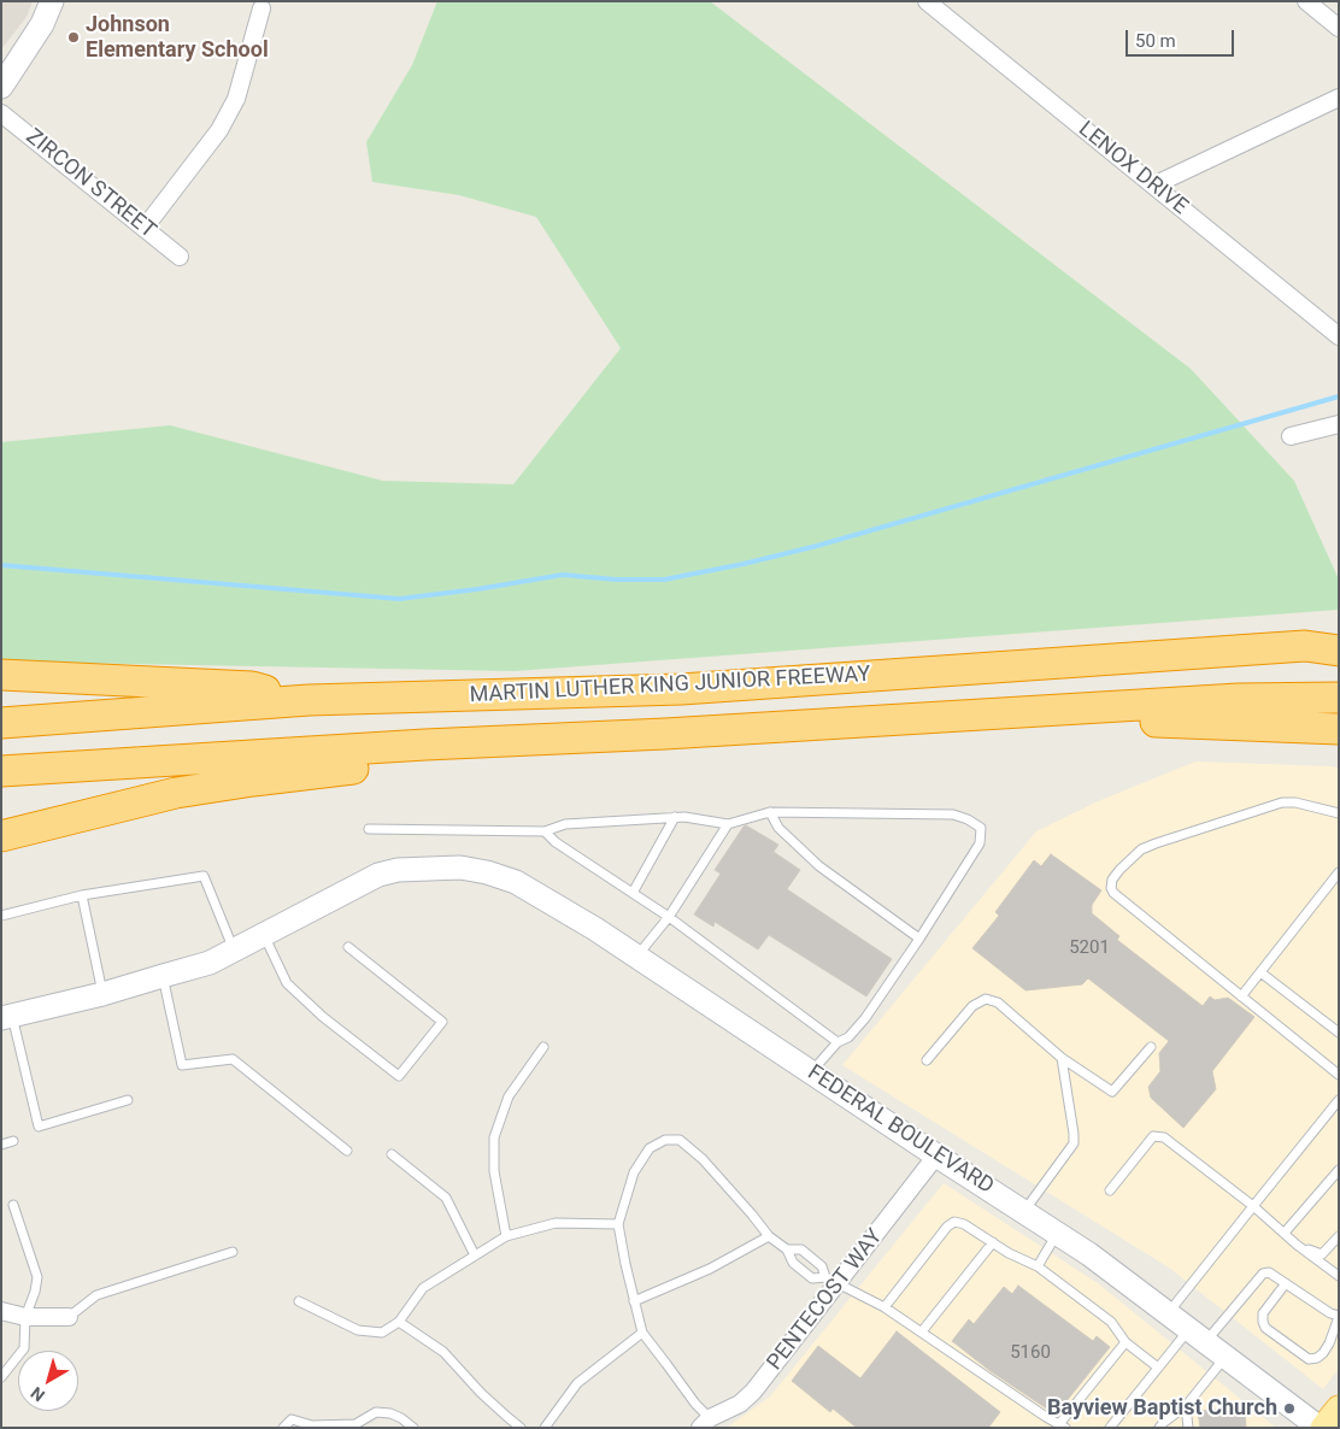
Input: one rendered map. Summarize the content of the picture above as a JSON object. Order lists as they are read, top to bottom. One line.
{"streets":{"highway":["MARTIN LUTHER KING JUNIOR FREEWAY"],"main road":["FEDERAL BOULEVARD"],"street":["LENOX DRIVE","ZIRCON STREET","PENTECOST WAY"]},"crossings":[["FEDERAL BOULEVARD","PENTECOST WAY"]],"places":["Johnson Elementary School","Bayview Baptist Church"],"house_numbers":["5201","5160"],"scale_bar":"50 m","north":"bottom left"}
